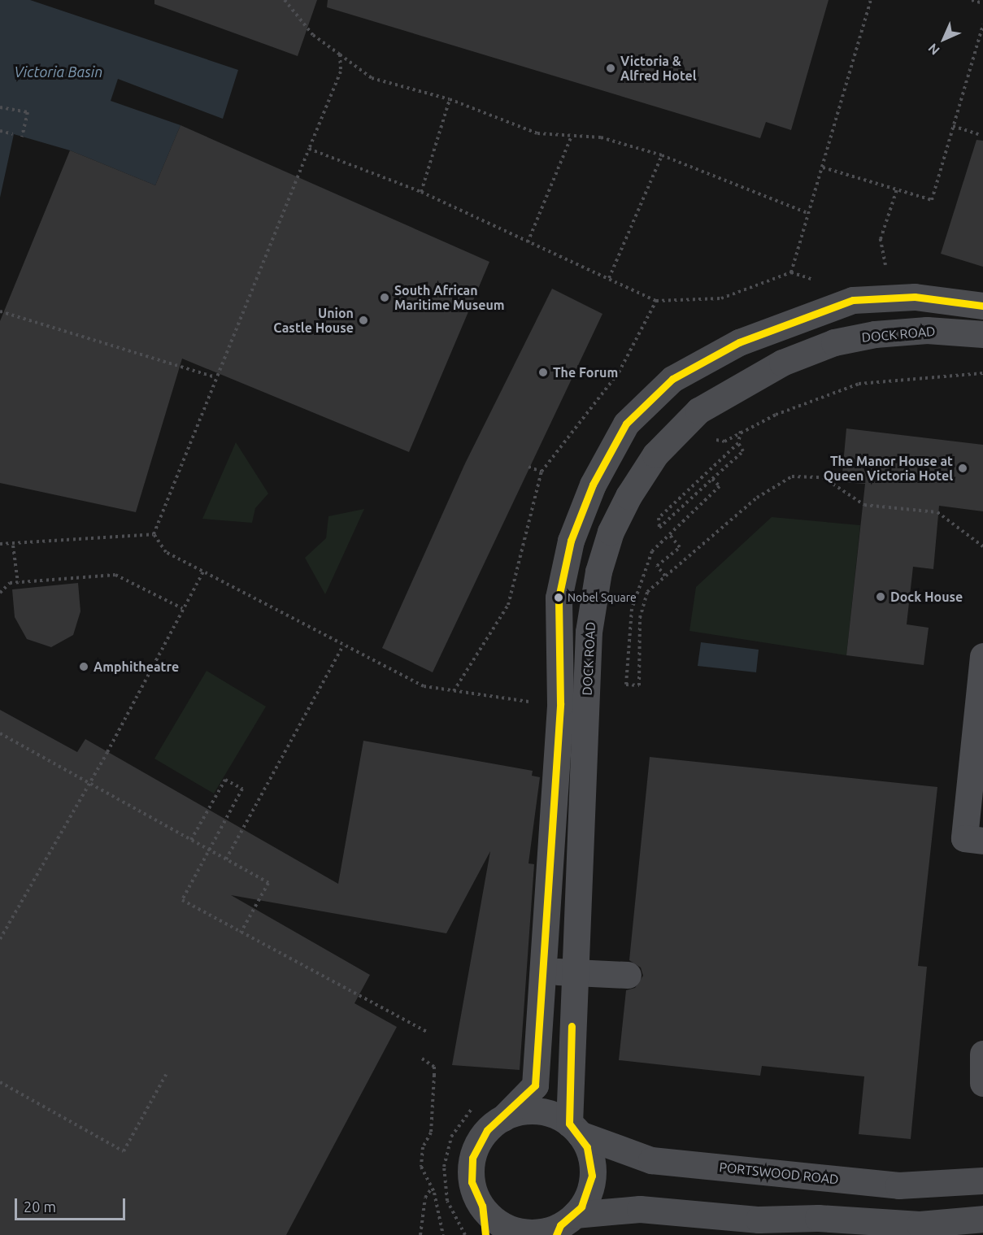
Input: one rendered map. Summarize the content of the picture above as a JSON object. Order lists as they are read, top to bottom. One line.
{"streets":{"street":["DOCK ROAD","PORTSWOOD ROAD"]},"crossings":[["DOCK ROAD","PORTSWOOD ROAD"]],"water":["Victoria Basin"],"places":["Victoria & Alfred Hotel","South African Maritime Museum","Union Castle House","The Forum","The Manor House at Queen Victoria Hotel","Dock House","Nobel Square","Amphitheatre"],"scale_bar":"20 m","north":"bottom left"}
